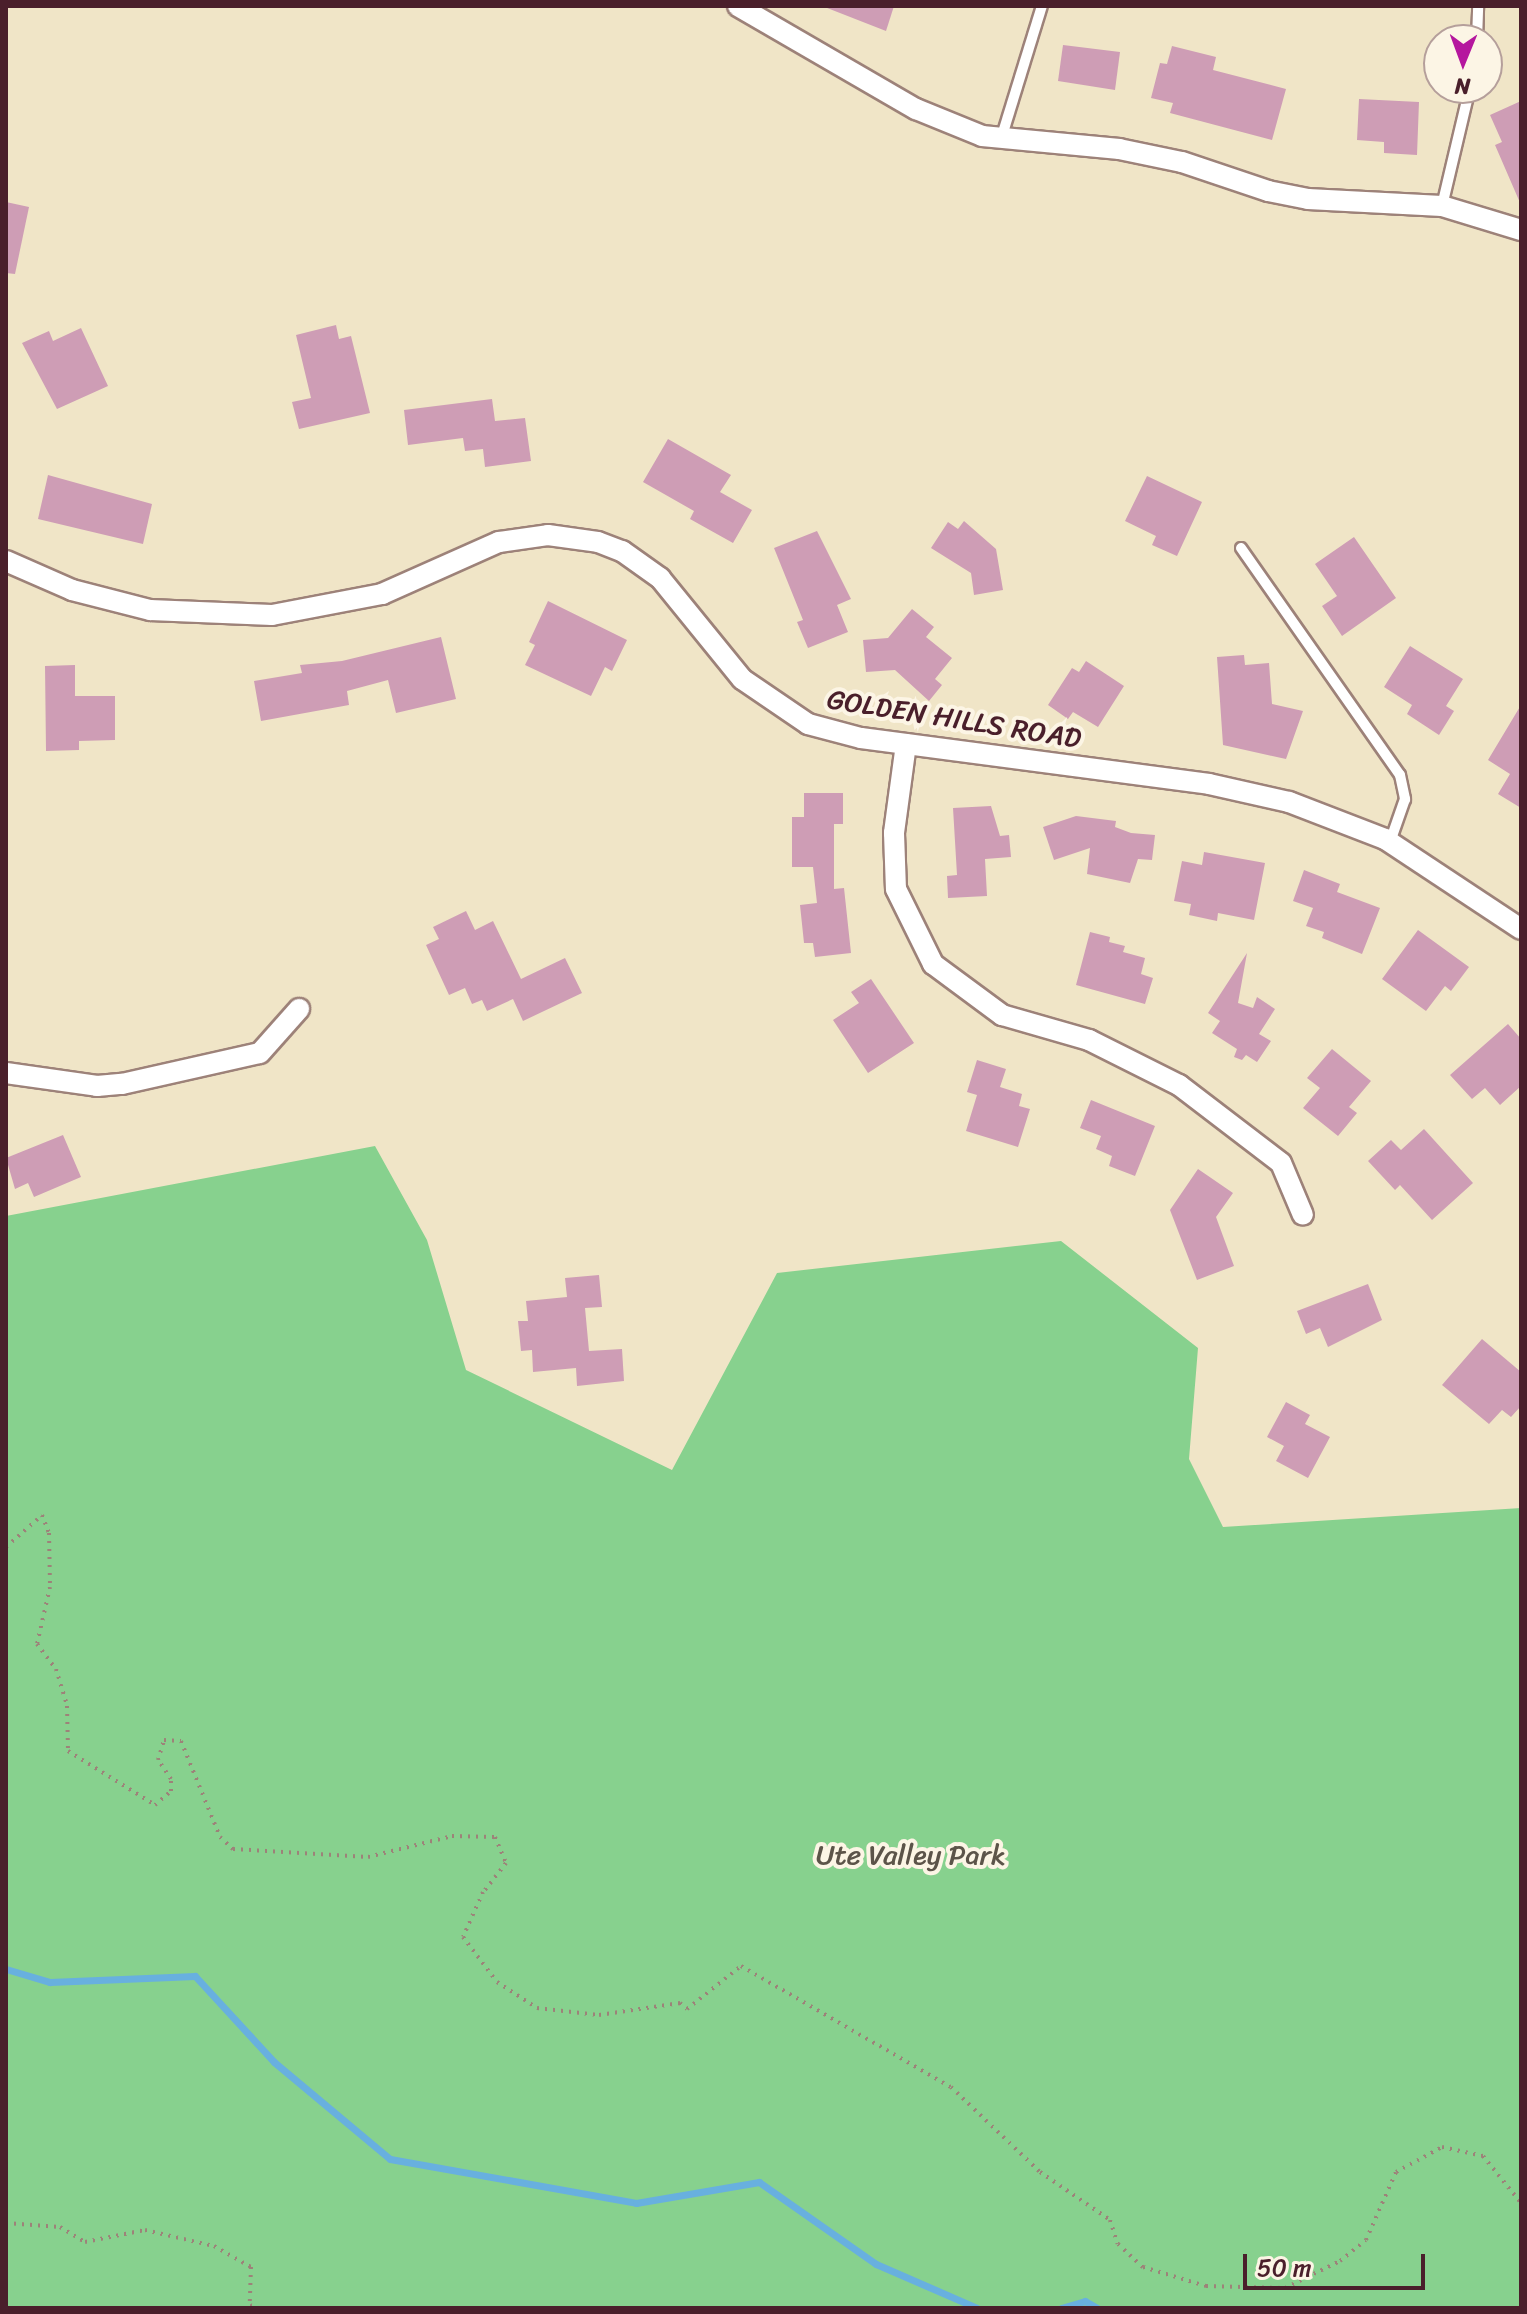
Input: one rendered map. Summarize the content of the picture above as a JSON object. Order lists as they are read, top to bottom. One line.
{"streets":{"street":["GOLDEN HILLS ROAD"]},"parks":["Ute Valley Park"],"scale_bar":"50 m","north":"bottom"}
